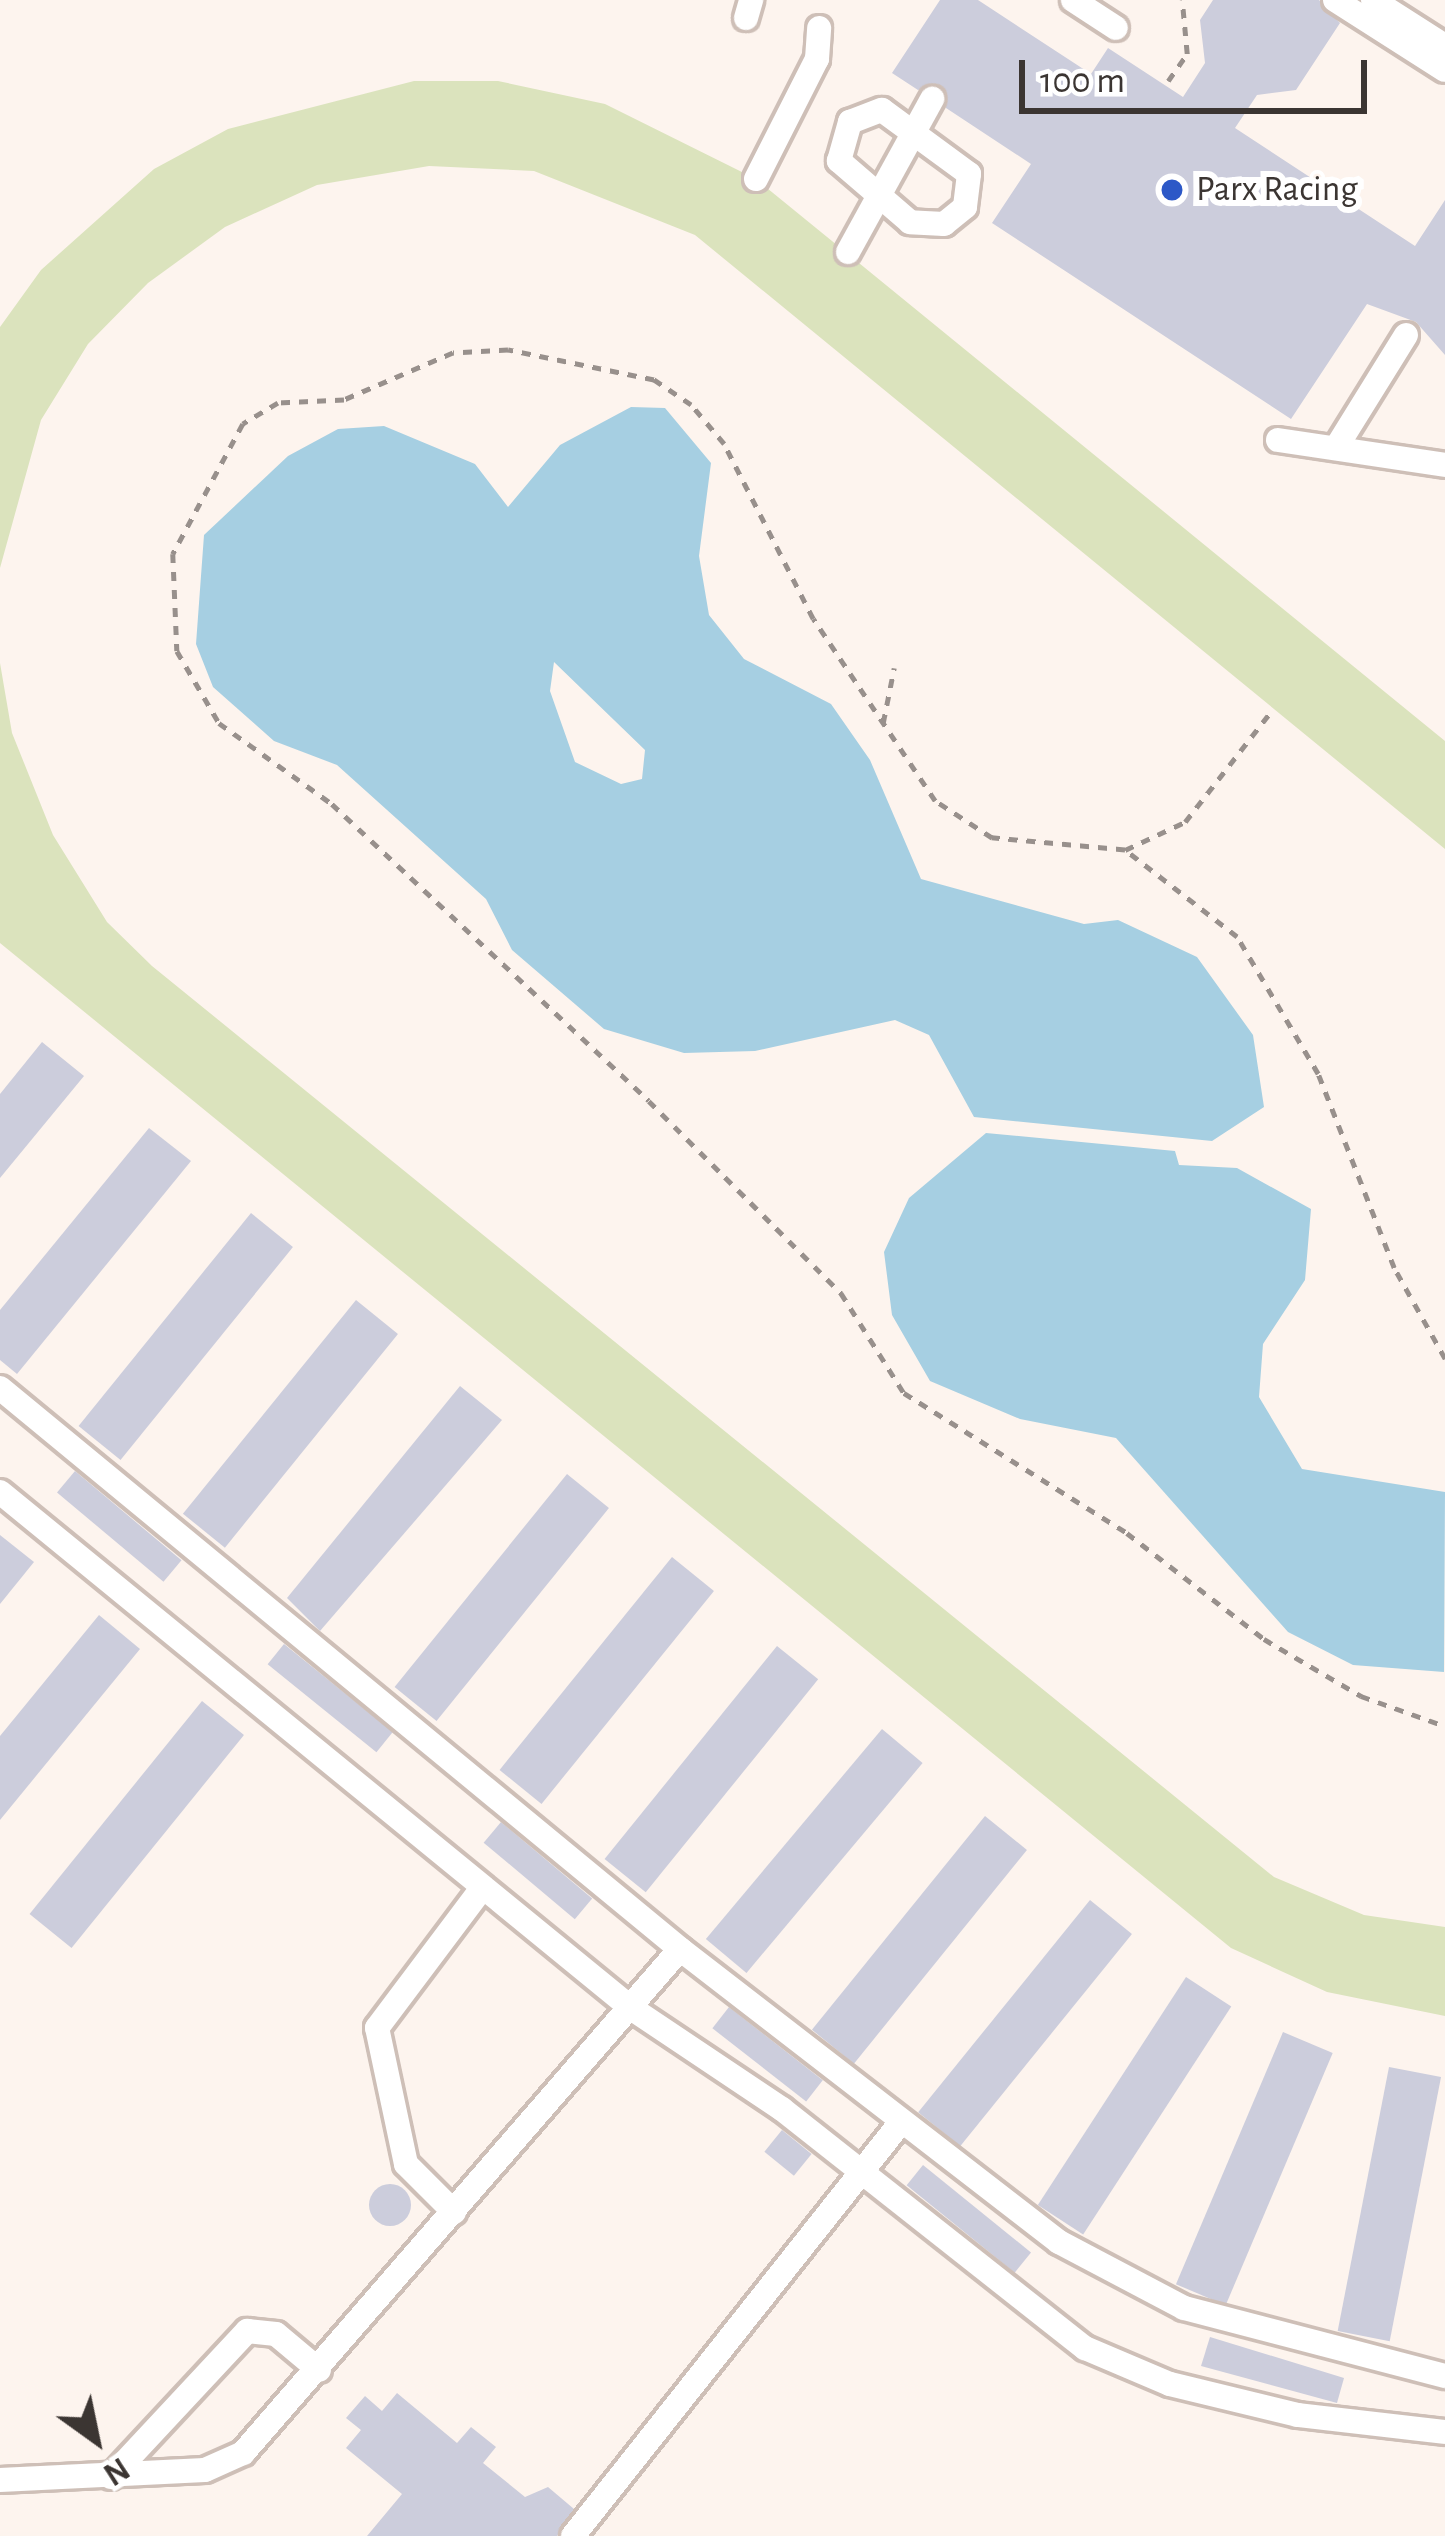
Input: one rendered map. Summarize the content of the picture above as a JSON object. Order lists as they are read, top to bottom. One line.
{"places":["Parx Racing"],"scale_bar":"100 m","north":"bottom right"}
